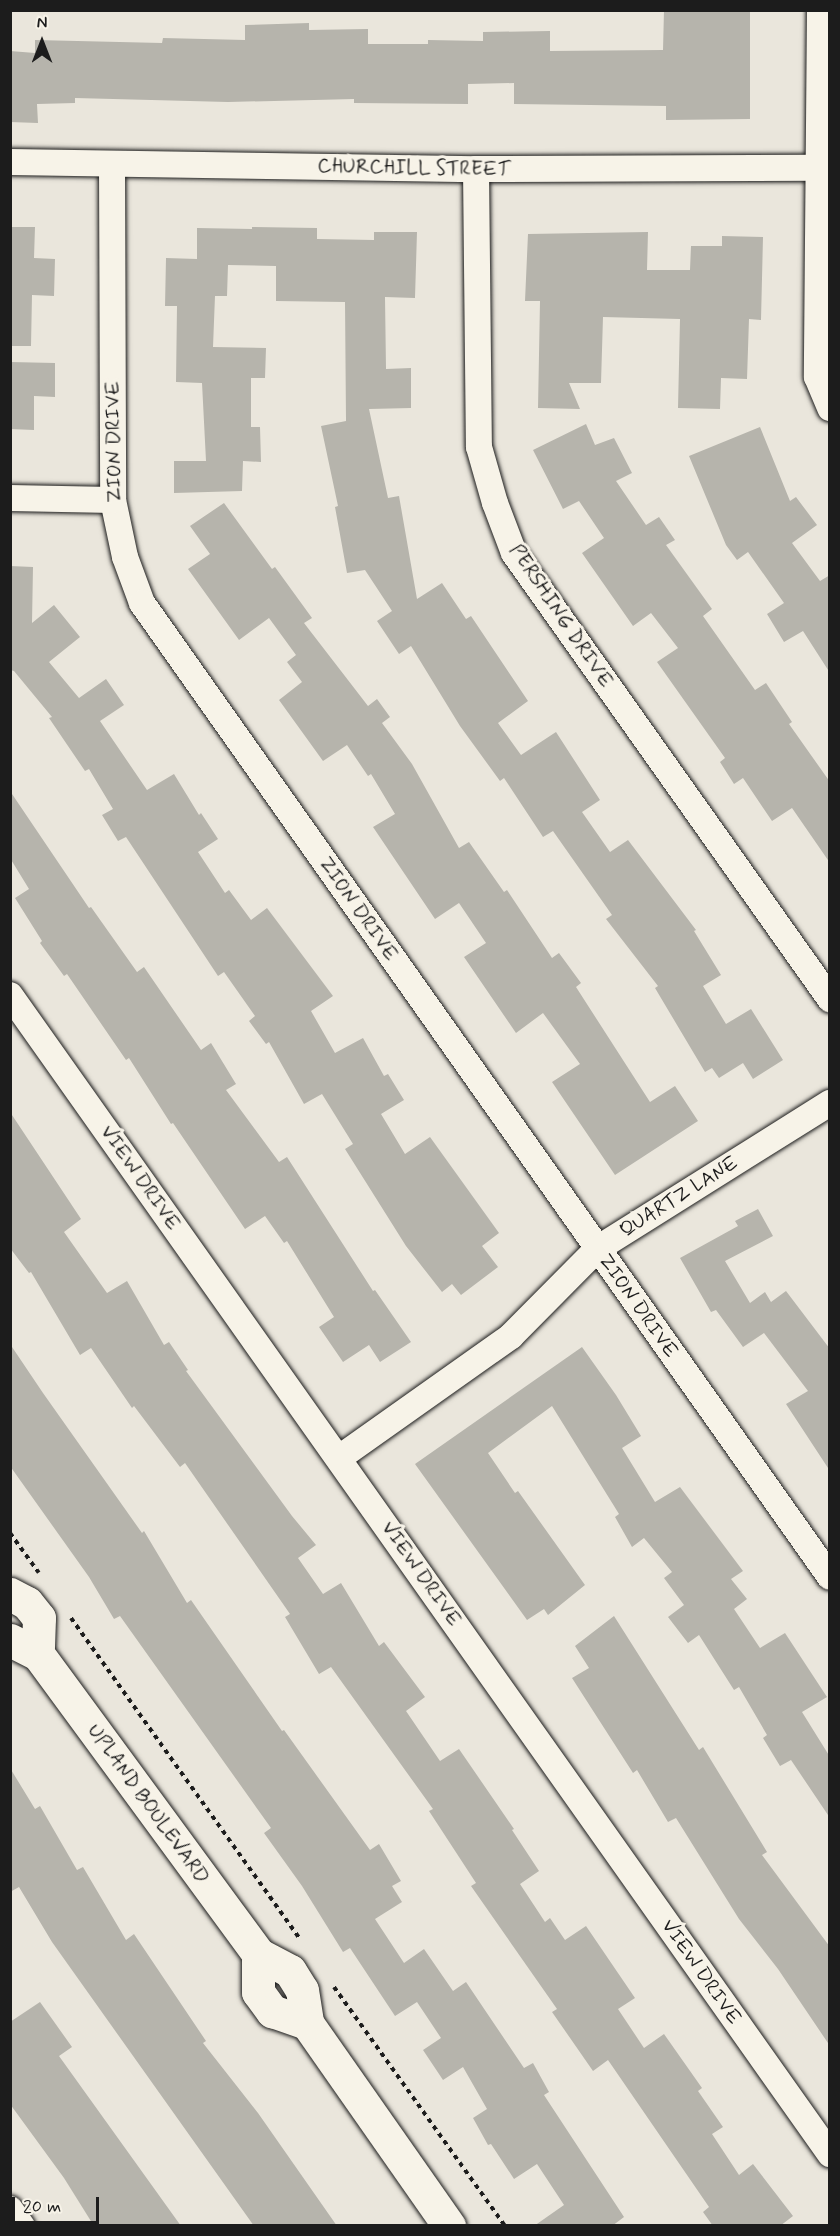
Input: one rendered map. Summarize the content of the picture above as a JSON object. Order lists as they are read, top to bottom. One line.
{"streets":{"street":["CHURCHILL STREET","ZION DRIVE","PERSHING DRIVE","VIEW DRIVE","QUARTZ LANE","UPLAND BOULEVARD"]},"crossings":[["CHURCHILL STREET","ZION DRIVE"],["CHURCHILL STREET","PERSHING DRIVE"],["ZION DRIVE","QUARTZ LANE"],["VIEW DRIVE","QUARTZ LANE"]],"scale_bar":"20 m","north":"top"}
